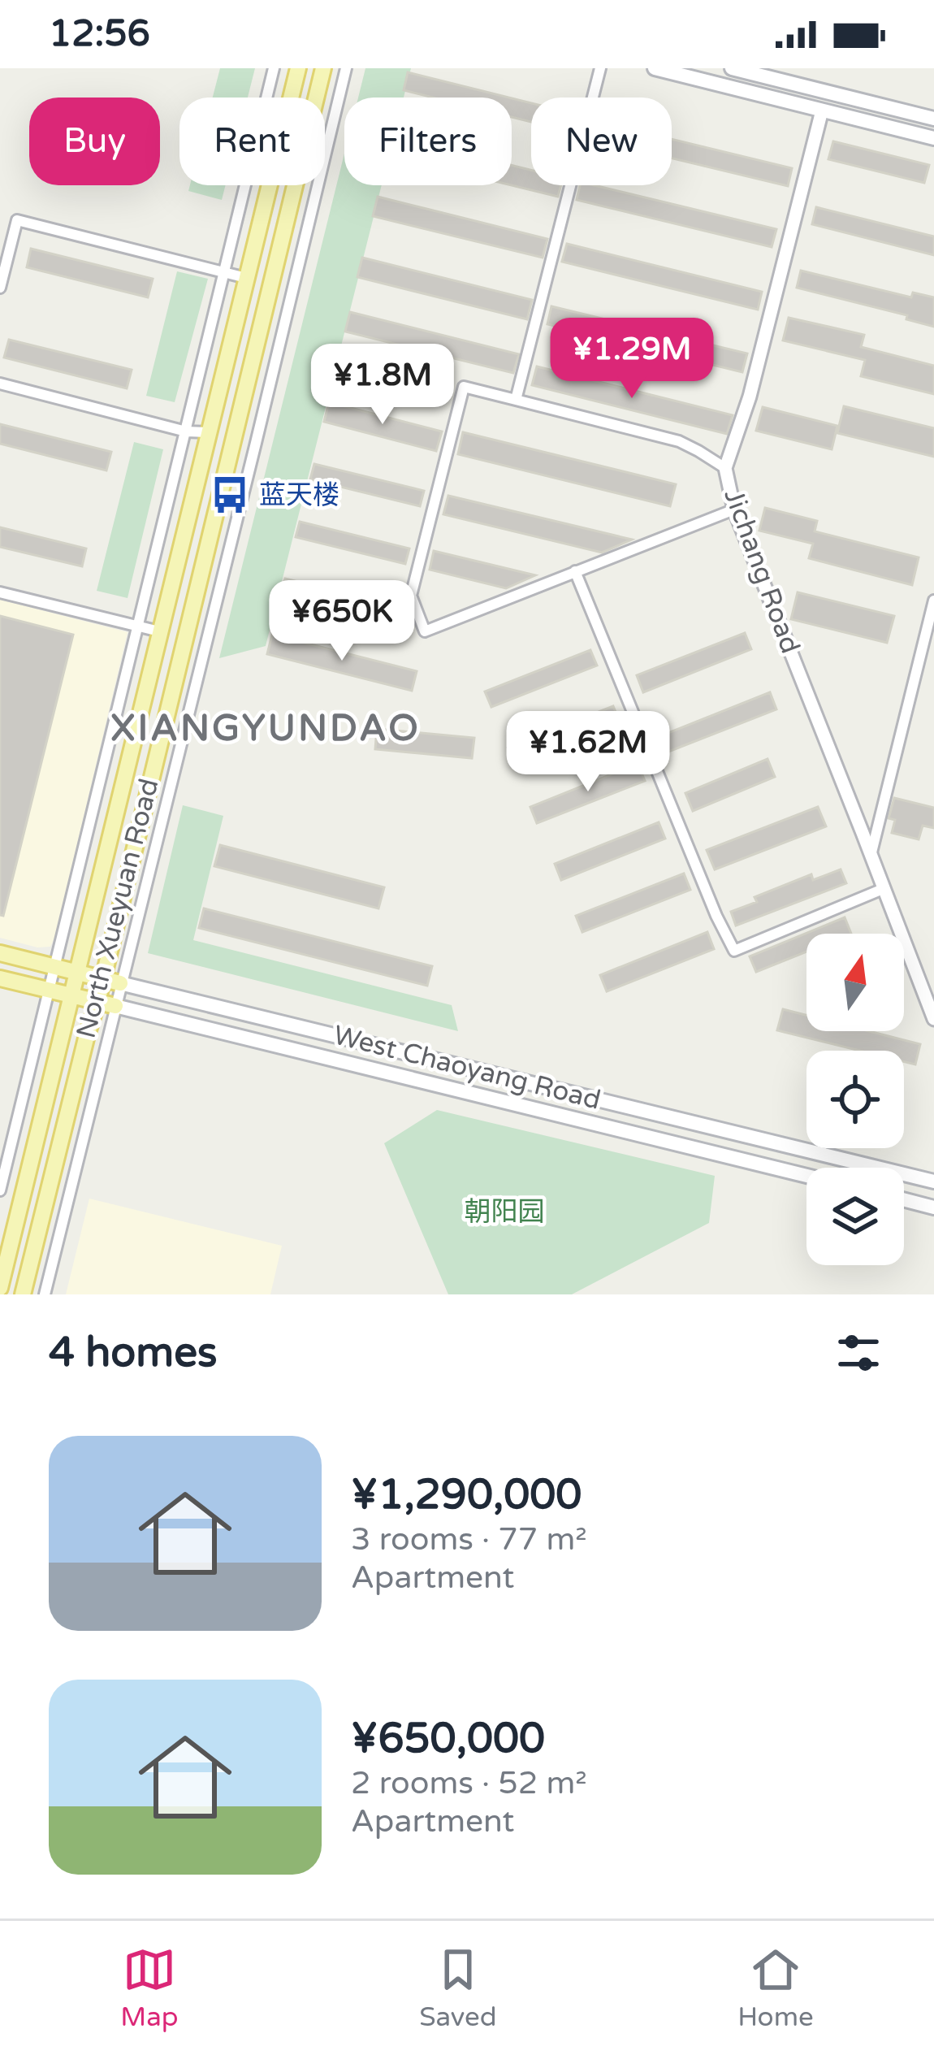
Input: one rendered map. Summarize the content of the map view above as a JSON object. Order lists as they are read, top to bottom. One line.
{"streets":{"main road":["North Xueyuan Road","West Chaoyang Road"],"street":["Jichang Road"]},"crossings":[["North Xueyuan Road","West Chaoyang Road"]],"districts":["XIANGYUNDAO"],"parks":["朝阳园"],"places":{"bus stop":["蓝天楼"]},"north":"top","page":{"status":"12:56","chip":["Buy","Rent","Filters","New"],"price":["¥1.29M","¥1.8M","¥650K","¥1.62M"],"heading":"4 homes","list":[{"name":"¥1,290,000","note":"3 rooms · 77 m² · Apartment"},{"name":"¥650,000","note":"2 rooms · 52 m² · Apartment"}],"tabs":["Map","Saved","Home"]}}
